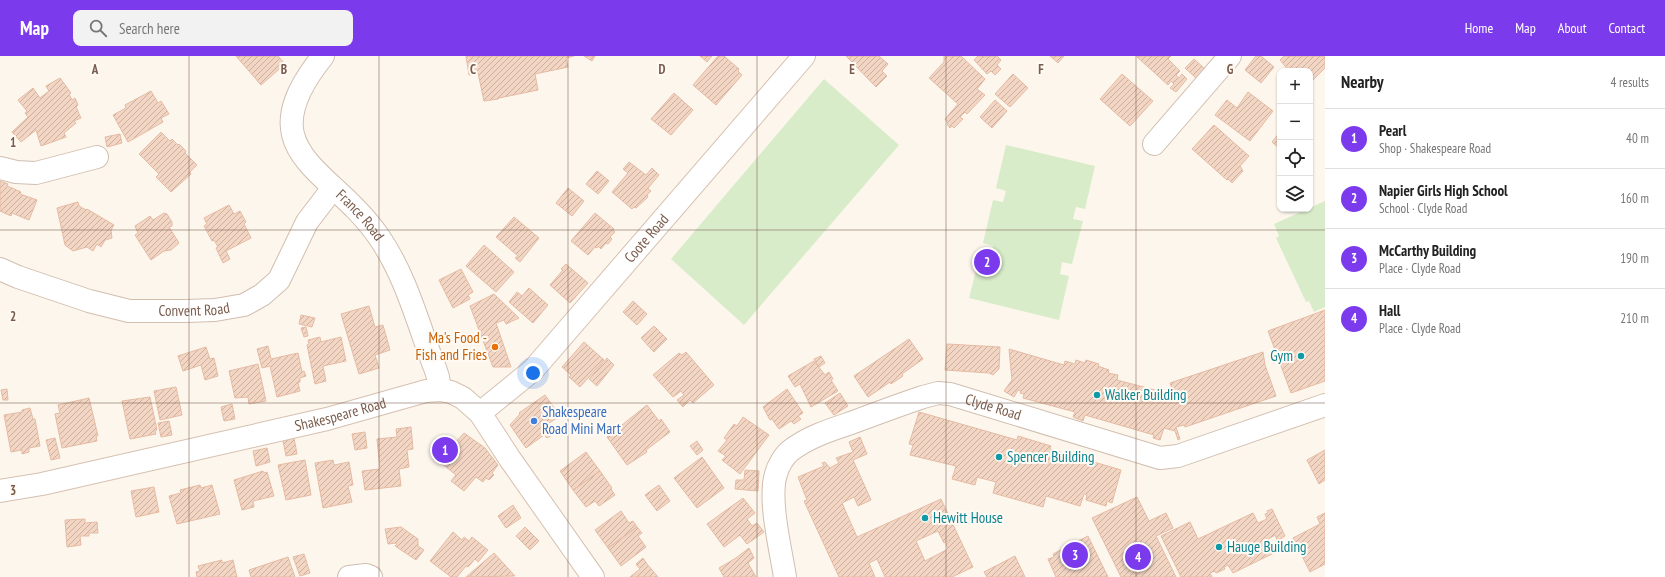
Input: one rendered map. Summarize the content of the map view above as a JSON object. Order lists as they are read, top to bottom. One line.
{"streets":{"street":["France Road","Coote Road","Convent Road","Clyde Road","Shakespeare Road"]},"crossings":[["France Road","Convent Road"],["France Road","Shakespeare Road"],["Coote Road","Shakespeare Road"]],"places":["Ma's Food - Fish and Fries","Gym","Walker Building","Shakespeare Road Mini Mart","Spencer Building","Hewitt House","Hauge Building"],"page":{"header":"Map","search":"Search here","nav":["Home","Map","About","Contact"],"heading":["Nearby","4 results"],"map_buttons":["+","−"],"list":[{"mark":"1","name":"Pearl","note":"Shop · Shakespeare Road","value":"40 m"},{"mark":"2","name":"Napier Girls High School","note":"School · Clyde Road","value":"160 m"},{"mark":"3","name":"McCarthy Building","note":"Place · Clyde Road","value":"190 m"},{"mark":"4","name":"Hall","note":"Place · Clyde Road","value":"210 m"}],"pins":["2","1","3","4"]},"grid":{"columns":["A","B","C","D","E","F","G"],"rows":["1","2","3"]}}
